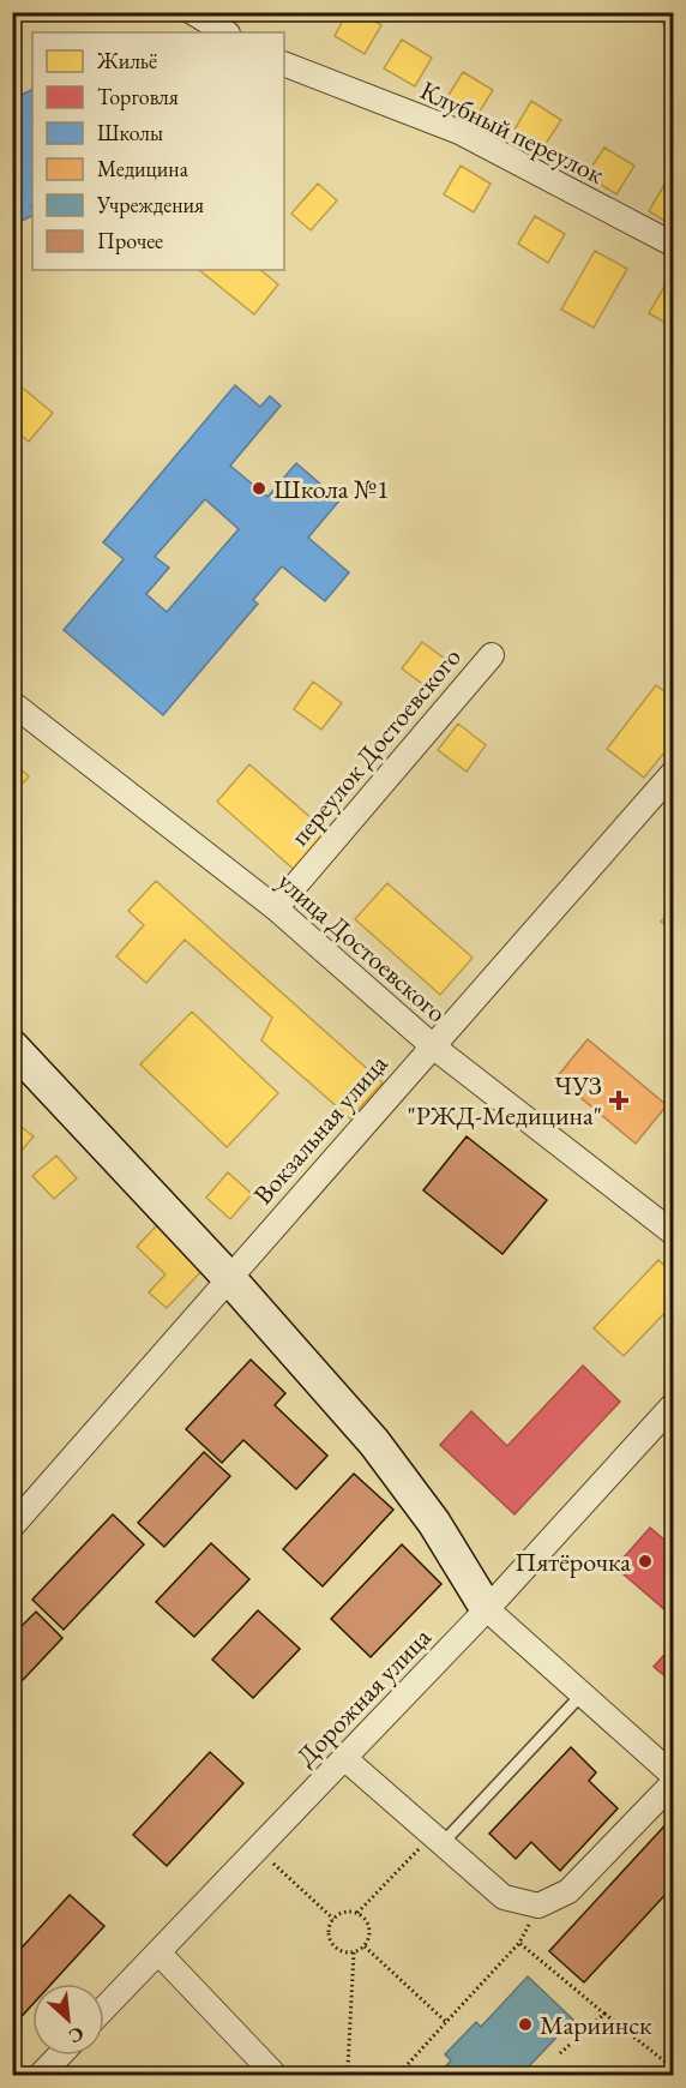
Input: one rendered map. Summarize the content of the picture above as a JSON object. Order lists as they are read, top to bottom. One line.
{"streets":{"street":["Клубный переулок","переулок Достоевского","улица Достоевского","Вокзальная улица","Дорожная улица"]},"crossings":[["переулок Достоевского","улица Достоевского"],["улица Достоевского","Вокзальная улица"]],"places":{"other":["Школа №1","Пятёрочка","Мариинск"],"health":["ЧУЗ \"РЖД-Медицина\""]},"legend":["Жильё","Торговля","Школы","Медицина","Учреждения","Прочее"],"north":"bottom right"}
